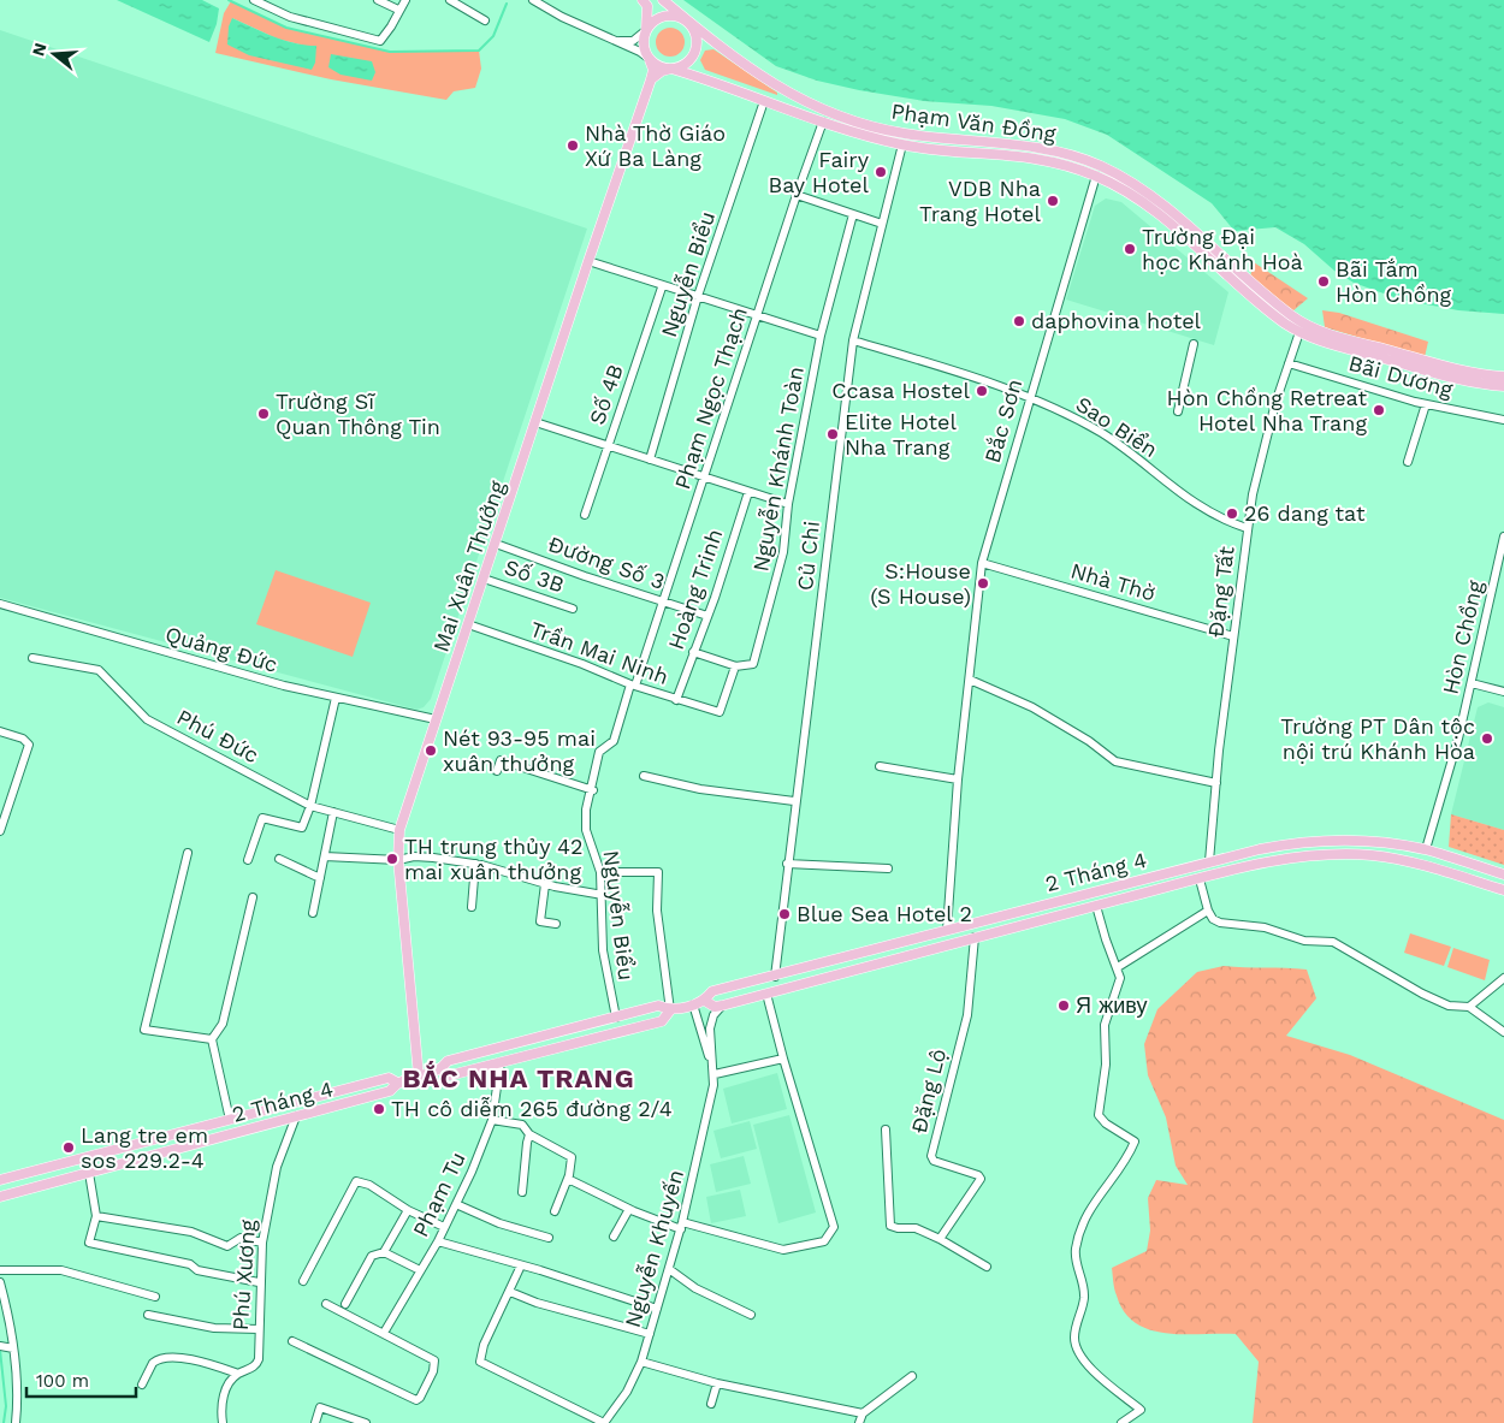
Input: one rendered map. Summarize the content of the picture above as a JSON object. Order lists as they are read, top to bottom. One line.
{"streets":{"main road":["Phạm Văn Đồng","Mai Xuân Thưởng","2 Tháng 4"],"street":["Nguyễn Biểu","Bãi Dương","Số 4B","Phạm Ngọc Thạch","Bắc Sơn","Sao Biển","Nguyễn Khánh Toàn","Củ Chi","Đường Số 3","Số 3B","Nhà Thờ","Hoàng Trinh","Đặng Tất","Hòn Chồng","Quảng Đức","Trần Mai Ninh","Phú Đức","Đặng Lộ","Phạm Tu","Nguyễn Khuyến","Phú Xương"]},"crossings":[["Phạm Văn Đồng","Nguyễn Biểu"],["Phạm Văn Đồng","Phạm Ngọc Thạch"],["Phạm Văn Đồng","Bắc Sơn"],["Phạm Văn Đồng","Củ Chi"],["Phạm Văn Đồng","Mai Xuân Thưởng"],["Phạm Văn Đồng","Đặng Tất"],["Nguyễn Biểu","Phạm Ngọc Thạch"],["Nguyễn Biểu","Trần Mai Ninh"],["Nguyễn Biểu","2 Tháng 4"],["Bãi Dương","Đặng Tất"],["Phạm Ngọc Thạch","Đường Số 3"],["Phạm Ngọc Thạch","Trần Mai Ninh"],["Bắc Sơn","Sao Biển"],["Bắc Sơn","Nhà Thờ"],["Bắc Sơn","2 Tháng 4"],["Sao Biển","Củ Chi"],["Sao Biển","Đặng Tất"],["Nguyễn Khánh Toàn","Trần Mai Ninh"],["Củ Chi","2 Tháng 4"],["Đường Số 3","Mai Xuân Thưởng"],["Đường Số 3","Hoàng Trinh"],["Mai Xuân Thưởng","Số 3B"],["Mai Xuân Thưởng","Quảng Đức"],["Mai Xuân Thưởng","Trần Mai Ninh"],["Mai Xuân Thưởng","Phú Đức"],["Mai Xuân Thưởng","2 Tháng 4"],["Nhà Thờ","Đặng Tất"],["Hoàng Trinh","Trần Mai Ninh"],["Đặng Tất","2 Tháng 4"],["Hòn Chồng","2 Tháng 4"],["2 Tháng 4","Đặng Lộ"],["2 Tháng 4","Phạm Tu"],["2 Tháng 4","Nguyễn Khuyến"],["2 Tháng 4","Phú Xương"]],"districts":["BẮC NHA TRANG"],"places":["Nhà Thờ Giáo Xứ Ba Làng","Fairy Bay Hotel","VDB Nha Trang Hotel","Trường Đại học Khánh Hoà","Bãi Tắm Hòn Chồng","daphovina hotel","Ccasa Hostel","Hòn Chồng Retreat Hotel Nha Trang","Trường Sĩ Quan Thông Tin","Elite Hotel Nha Trang","26 dang tat","S:House (S House)","Trường PT Dân tộc nội trú Khánh Hòa","Nét 93-95 mai xuân thưởng","TH trung thủy 42 mai xuân thưởng","Blue Sea Hotel 2","Я живу","TH cô diễm 265 đường 2/4","Lang tre em sos 229.2-4"],"scale_bar":"100 m","north":"left"}
